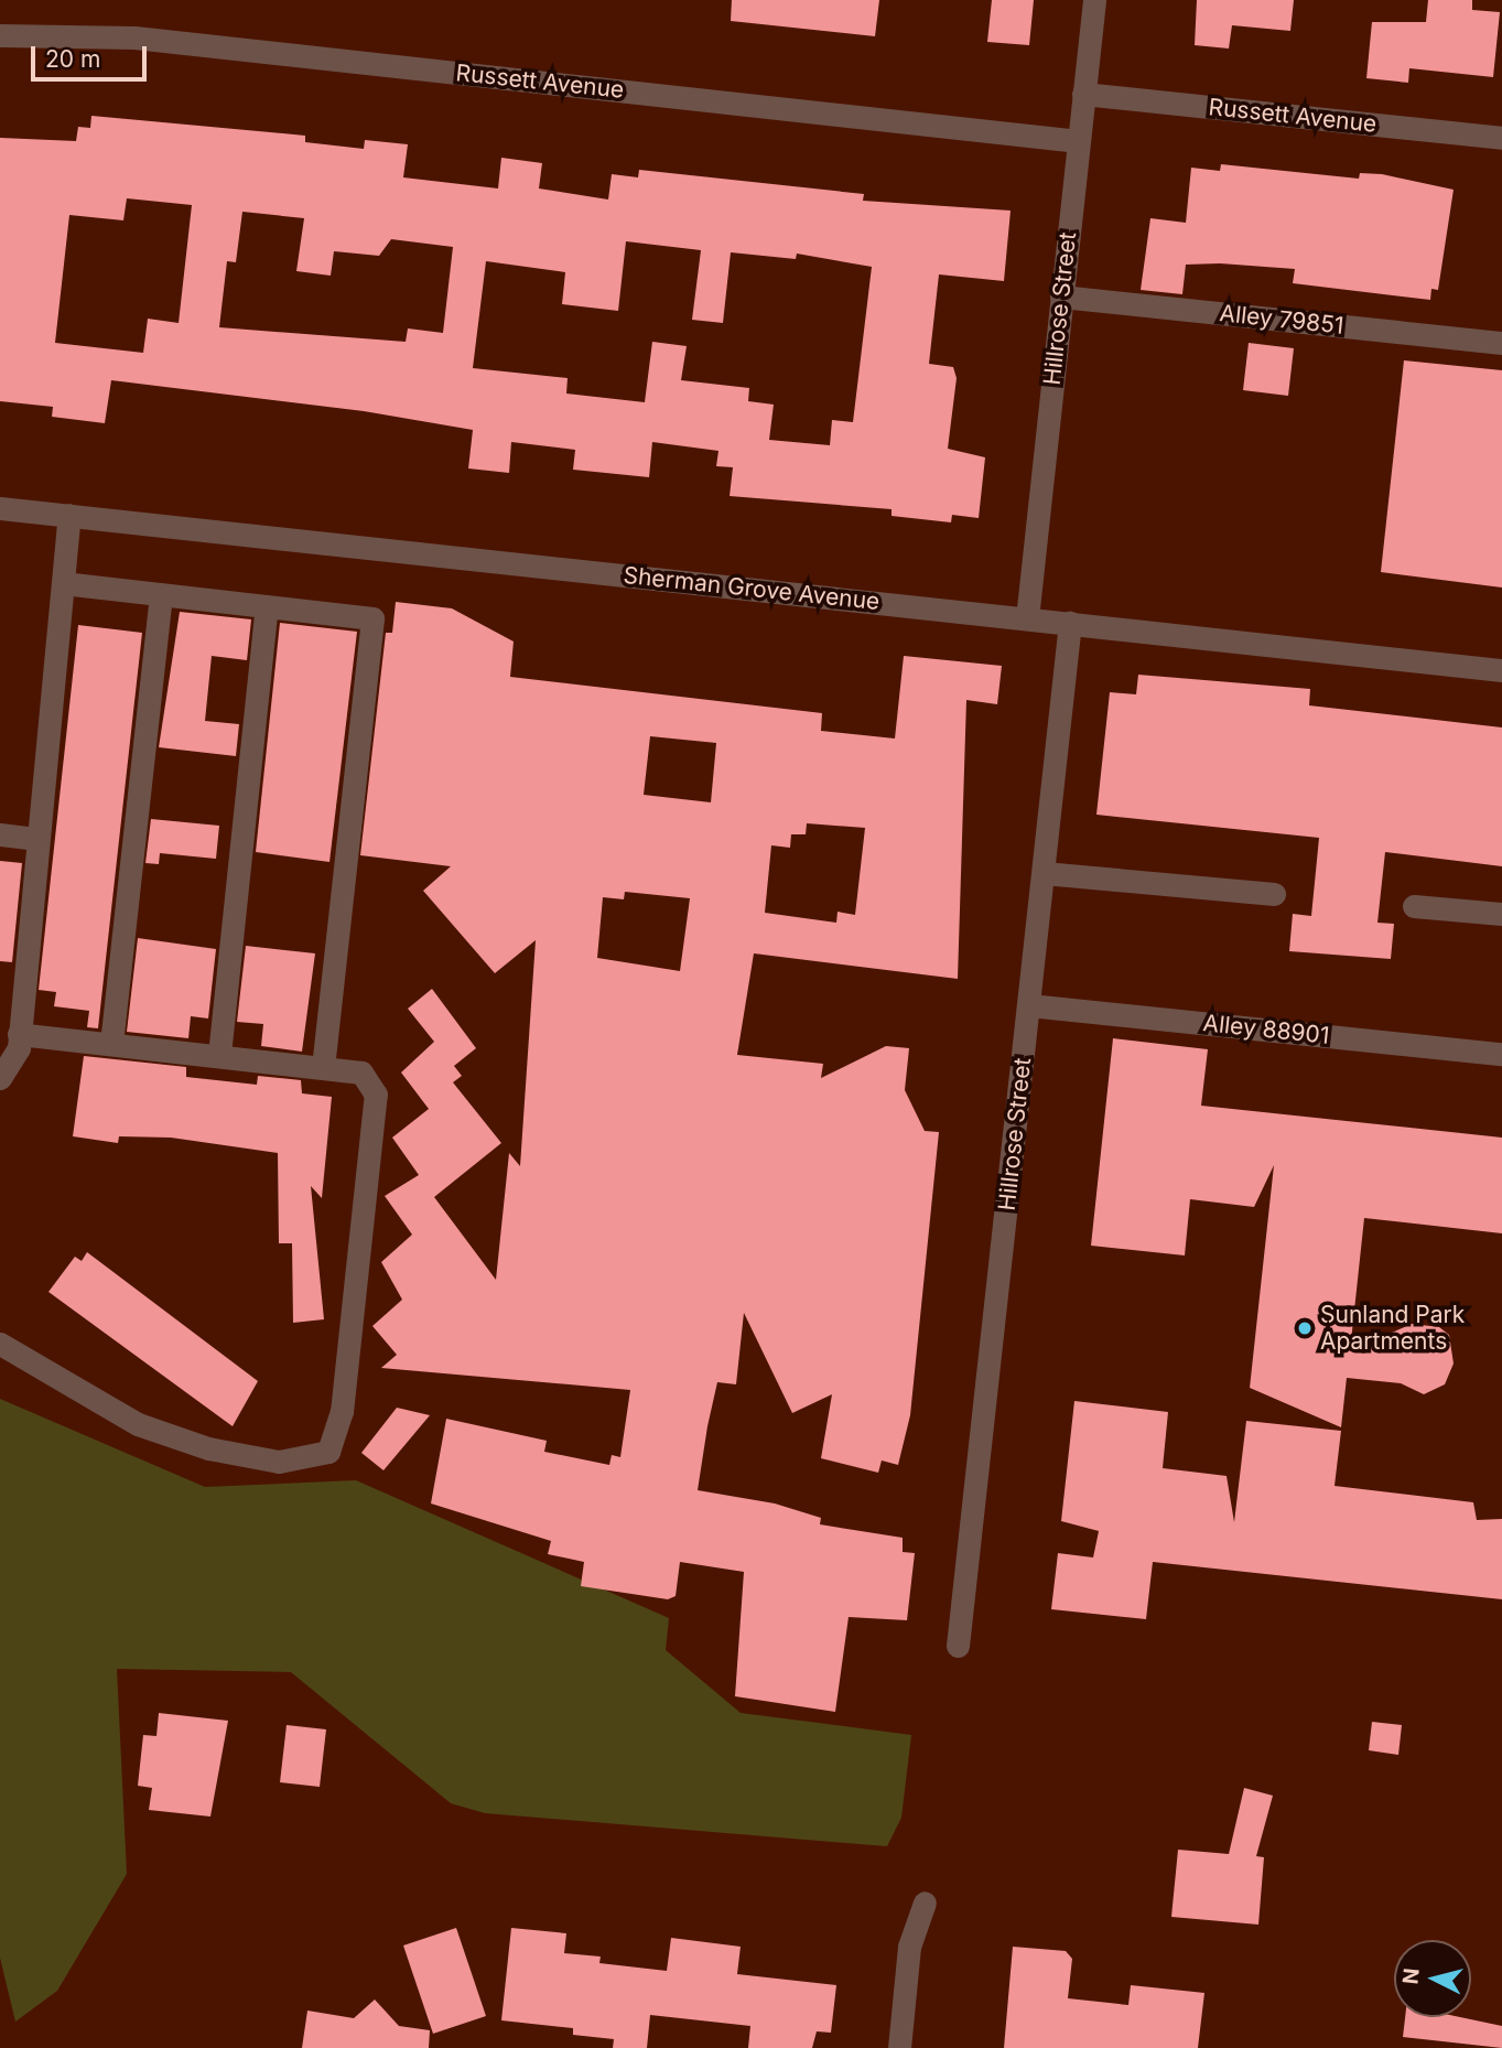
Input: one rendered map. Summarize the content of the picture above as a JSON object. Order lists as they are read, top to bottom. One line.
{"streets":{"street":["Russett Avenue","Hillrose Street","Alley 79851","Sherman Grove Avenue","Alley 88901"]},"crossings":[["Russett Avenue","Hillrose Street"],["Hillrose Street","Alley 79851"],["Hillrose Street","Sherman Grove Avenue"],["Hillrose Street","Alley 88901"]],"places":["Sunland Park Apartments"],"scale_bar":"20 m","north":"left"}
